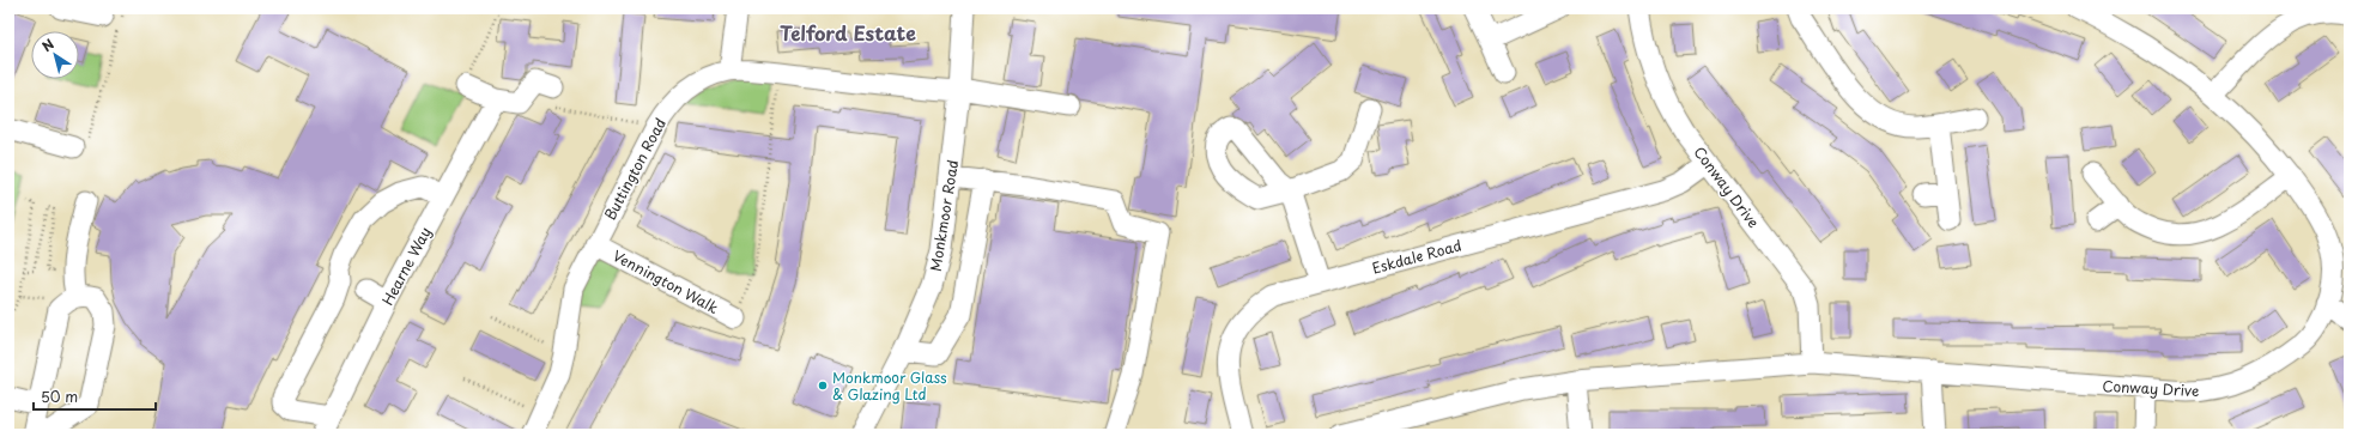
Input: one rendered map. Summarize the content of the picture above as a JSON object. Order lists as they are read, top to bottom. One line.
{"streets":{"street":["Buttington Road","Conway Drive","Monkmoor Road","Eskdale Road","Hearne Way","Vennington Walk"]},"crossings":[["Buttington Road","Monkmoor Road"],["Buttington Road","Vennington Walk"],["Conway Drive","Eskdale Road"]],"districts":["Telford Estate"],"places":["Monkmoor Glass & Glazing Ltd"],"scale_bar":"50 m","north":"top left"}
